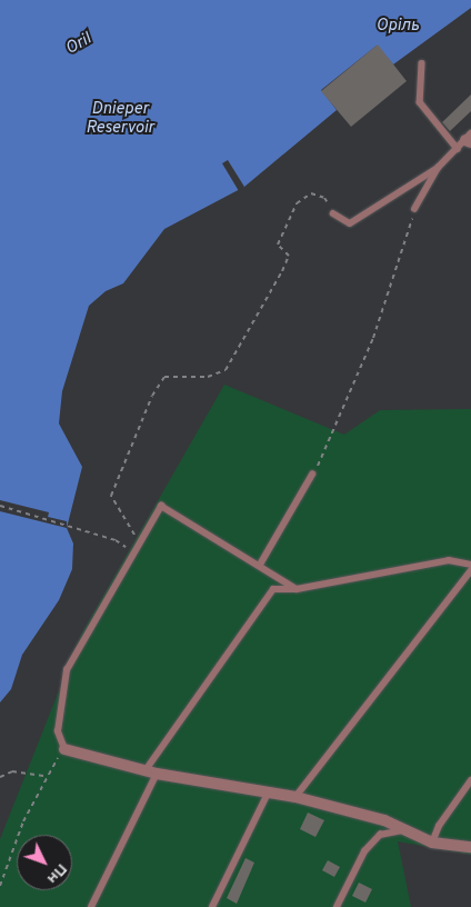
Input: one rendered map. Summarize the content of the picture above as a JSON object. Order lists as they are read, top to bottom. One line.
{"water":["Орiль","Oril","Dnieper Reservoir"],"north":"bottom right"}
